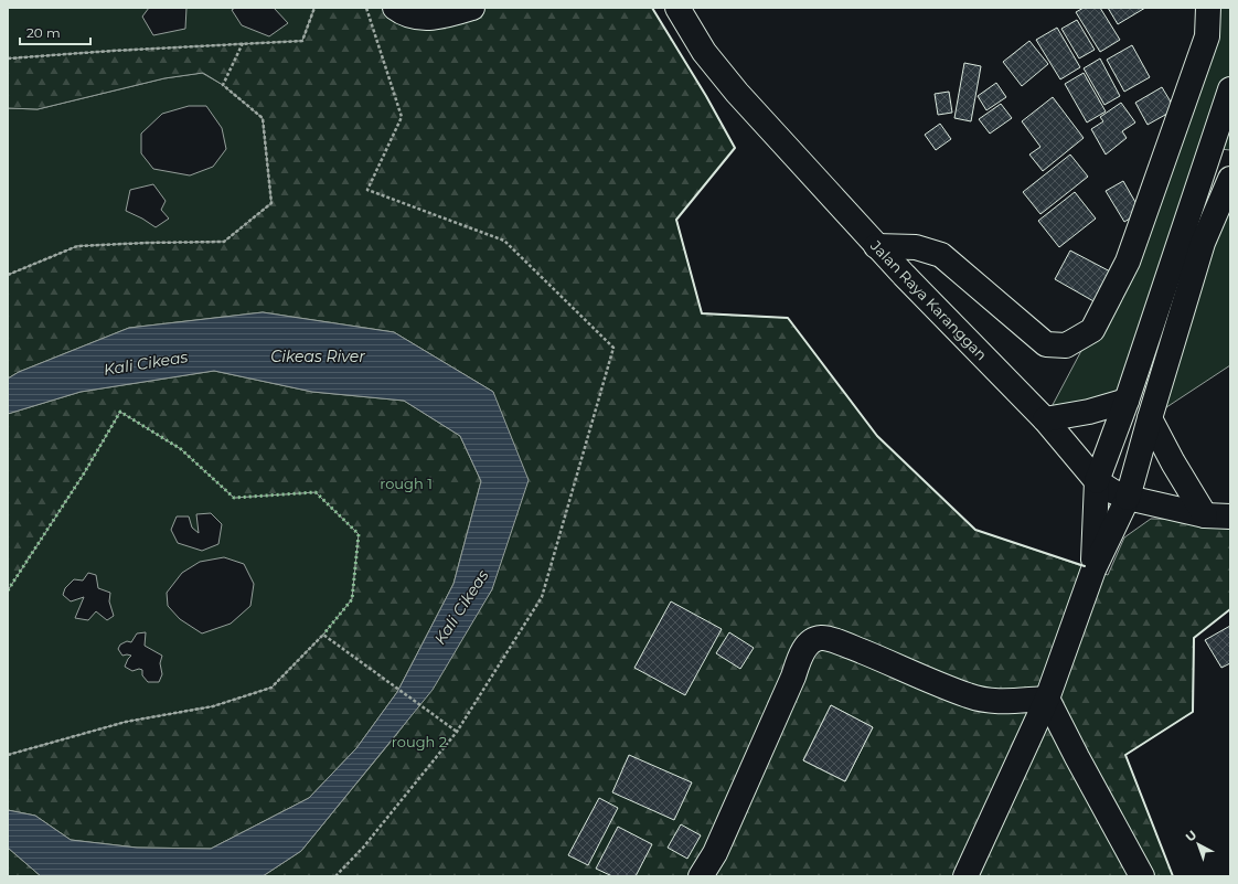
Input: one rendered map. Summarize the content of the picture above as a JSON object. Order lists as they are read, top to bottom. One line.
{"streets":{"main road":["Jalan Raya Karanggan"]},"water":["Cikeas River","Kali Cikeas"],"parks":["rough 1","rough 2"],"scale_bar":"20 m","north":"top left"}
